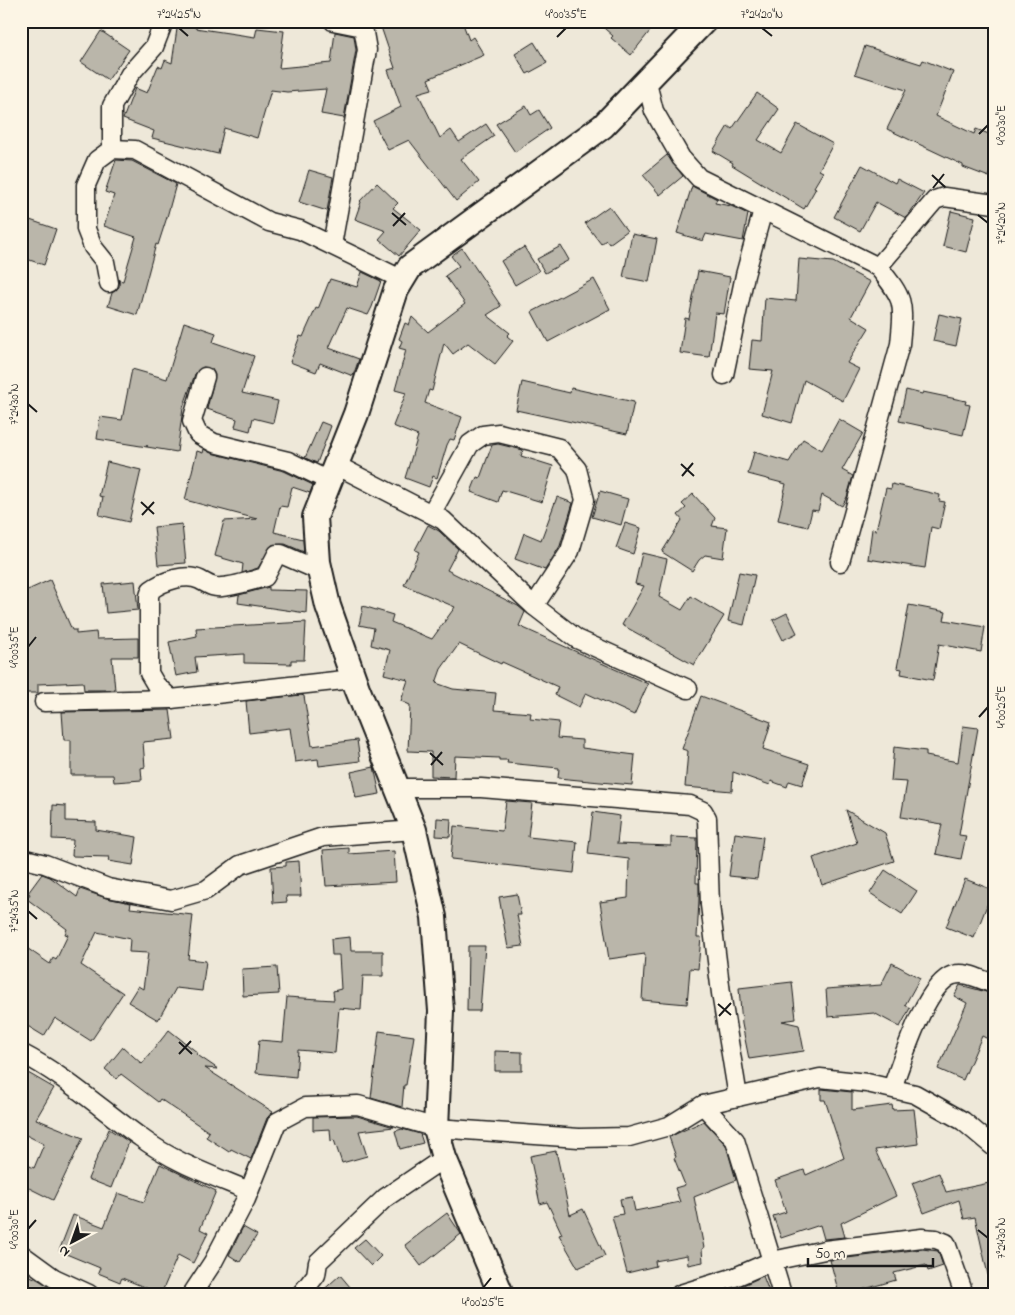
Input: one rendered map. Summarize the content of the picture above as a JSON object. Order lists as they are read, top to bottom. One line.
{"scale_bar":"50 m","north":"bottom left","coordinates":["7°24'25\"N","4°00'35\"E","7°24'20\"N","4°00'30\"E","7°24'30\"N","4°00'25\"E","7°24'35\"N"]}
